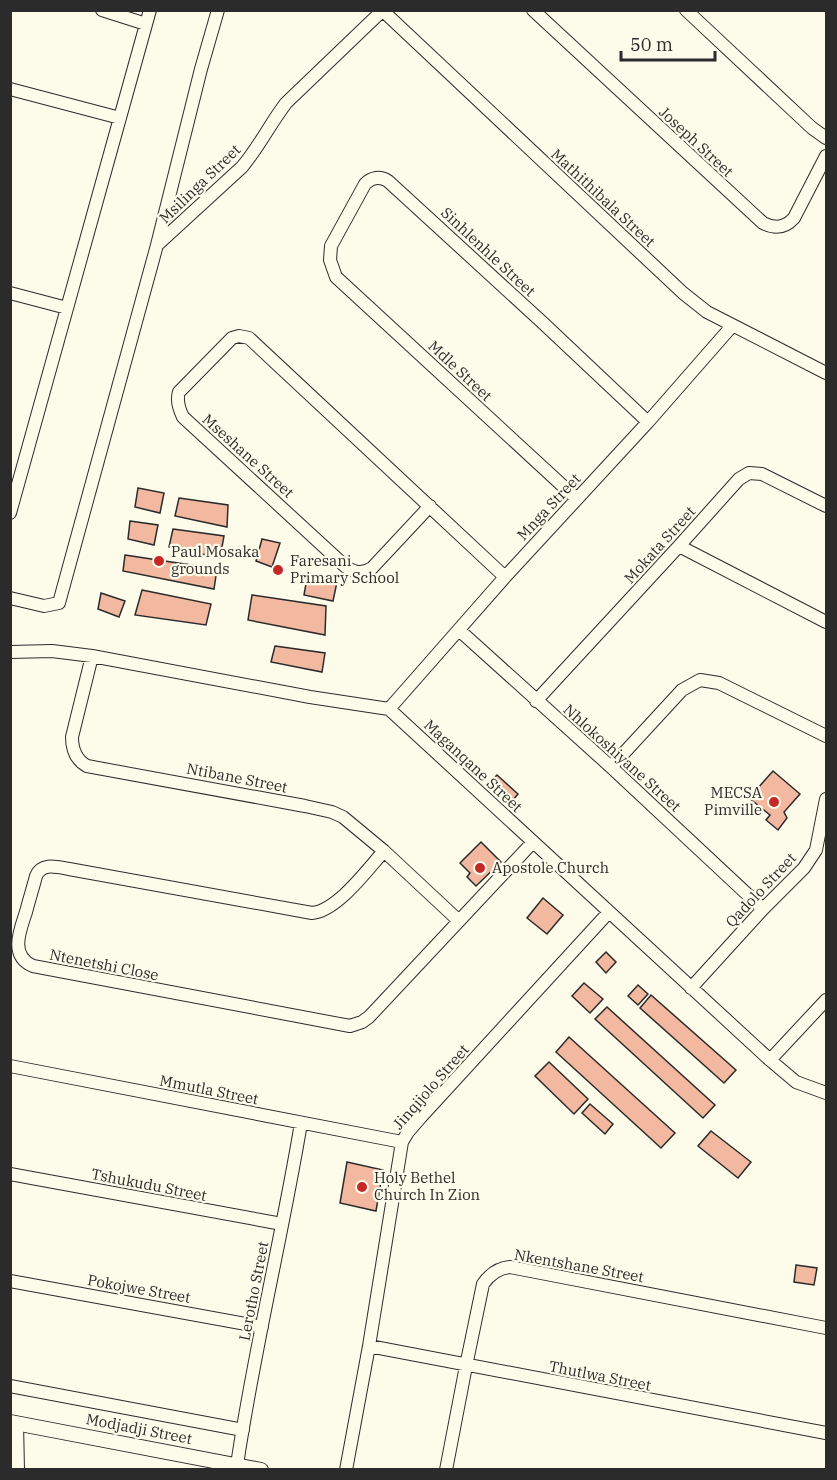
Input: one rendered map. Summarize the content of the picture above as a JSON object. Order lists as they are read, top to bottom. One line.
{"streets":{"street":["Joseph Street","Msilinga Street","Mathithibala Street","Sinhlenhle Street","Mdle Street","Mseshane Street","Mnga Street","Mokata Street","Nhlokoshiyane Street","Maganqane Street","Ntibane Street","Qadolo Street","Ntenetshi Close","Jinqijolo Street","Mmutla Street","Tshukudu Street","Nkentshane Street","Pokojwe Street","Lerotho Street","Thutlwa Street","Modjadji Street"]},"crossings":[["Msilinga Street","Mathithibala Street"],["Mathithibala Street","Mnga Street"],["Sinhlenhle Street","Mdle Street"],["Sinhlenhle Street","Mnga Street"],["Mdle Street","Mnga Street"],["Mseshane Street","Mnga Street"],["Mnga Street","Nhlokoshiyane Street"],["Mnga Street","Maganqane Street"],["Mokata Street","Nhlokoshiyane Street"],["Nhlokoshiyane Street","Qadolo Street"],["Maganqane Street","Qadolo Street"],["Maganqane Street","Ntenetshi Close"],["Maganqane Street","Jinqijolo Street"],["Ntibane Street","Ntenetshi Close"],["Jinqijolo Street","Mmutla Street"],["Jinqijolo Street","Thutlwa Street"],["Mmutla Street","Lerotho Street"],["Tshukudu Street","Lerotho Street"],["Nkentshane Street","Thutlwa Street"],["Pokojwe Street","Lerotho Street"],["Lerotho Street","Modjadji Street"]],"places":["Paul Mosaka grounds","Faresani Primary School","MECSA Pimville","Apostole Church","Holy Bethel Church In Zion"],"scale_bar":"50 m"}
